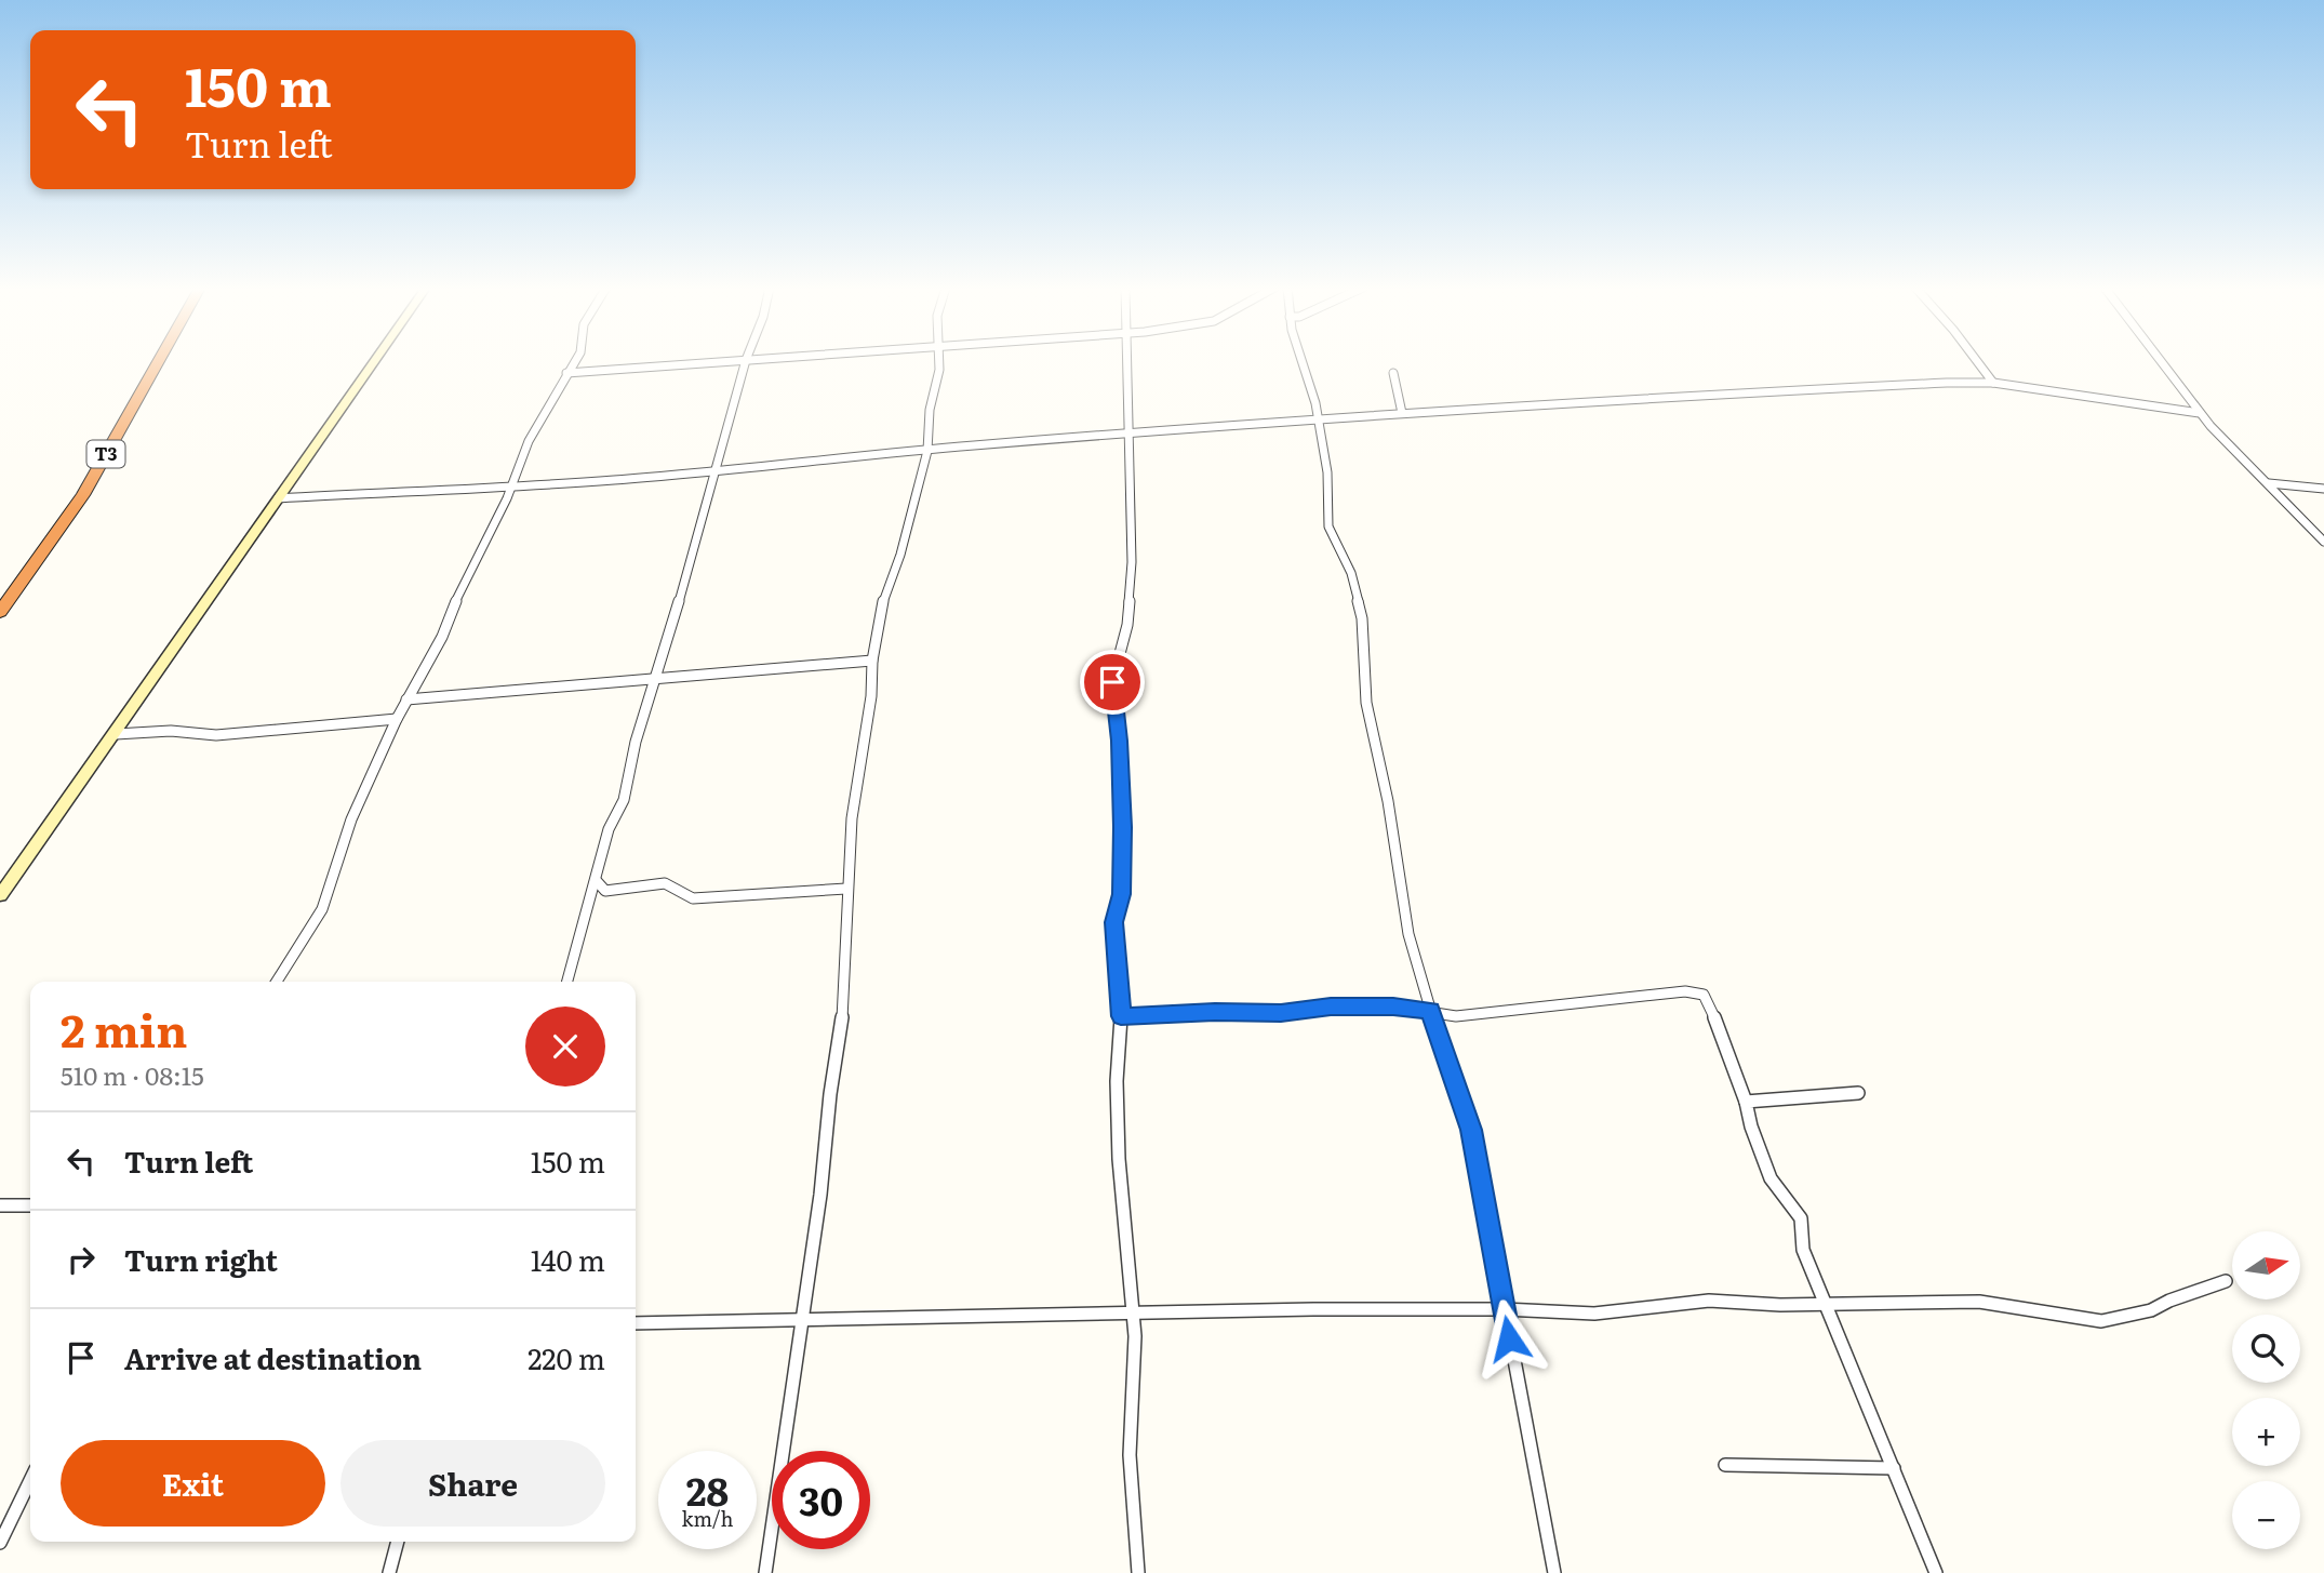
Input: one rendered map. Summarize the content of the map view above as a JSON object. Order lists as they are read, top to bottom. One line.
{"streets":{"highway":["T3"]},"north":"right","page":{"turn":["150 m","Turn left"],"heading":["2 min","510 m · 08:15"],"list":[{"name":"Turn left","value":"150 m"},{"name":"Turn right","value":"140 m"},{"name":"Arrive at destination","value":"220 m"}],"map_buttons":["+","−"],"buttons":["Exit","Share"],"speed":"28 km/h","limit":"30"}}
